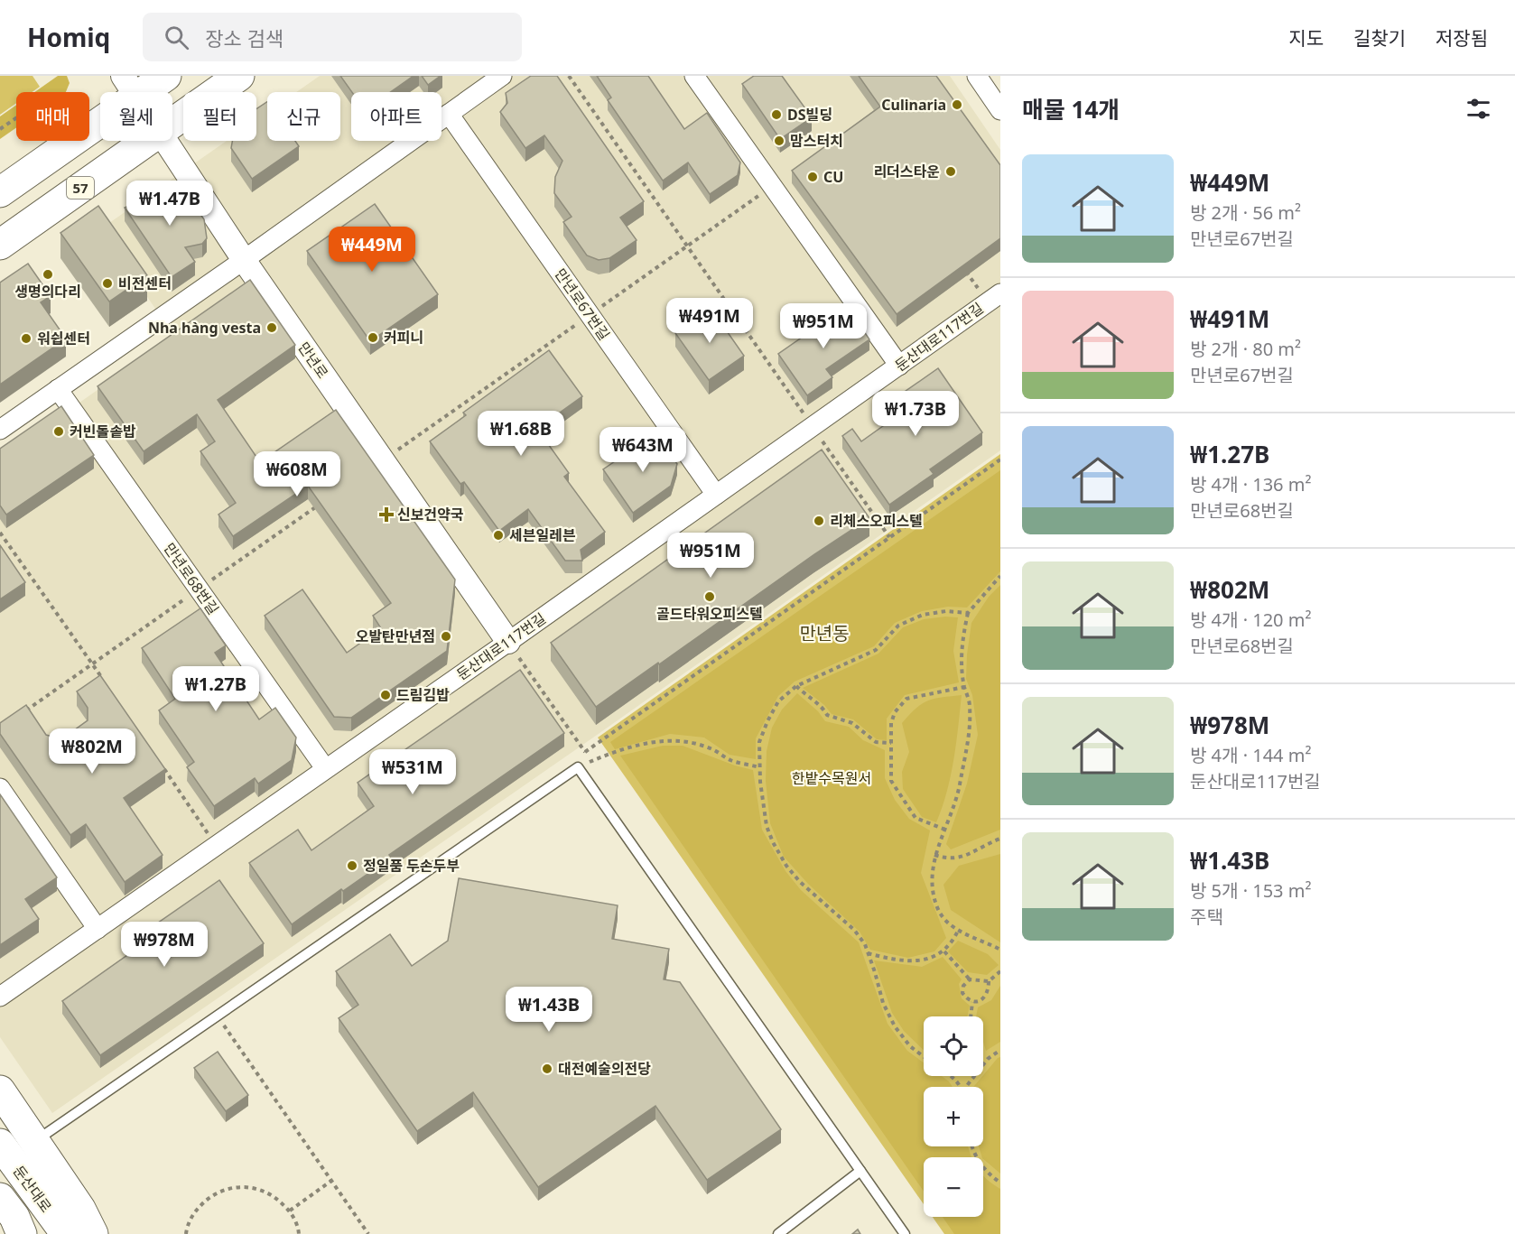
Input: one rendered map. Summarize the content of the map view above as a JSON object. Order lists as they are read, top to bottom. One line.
{"streets":{"main road":["57","둔산대로"],"street":["만년로67번길","둔산대로117번길","만년로","만년로68번길"]},"crossings":[["만년로67번길","둔산대로117번길"],["둔산대로117번길","만년로"],["둔산대로117번길","만년로68번길"]],"districts":["만년동"],"parks":["한밭수목원서"],"places":{"other":["Culinaria","DS빌딩","맘스터치","리더스타운","CU","생명의다리","비전센터","Nha hàng vesta","커피니","워쉽센터","커빈돌솥밥","리체스오피스텔","세븐일레븐","골드타워오피스텔","오발탄만년점","드림김밥","정일품 두손두부","대전예술의전당"],"health":["신보건약국"]},"page":{"header":"Homiq","search":"장소 검색","nav":["지도","길찾기","저장됨"],"heading":"매물 14개","chip":["매매","월세","필터","신규","아파트"],"list":[{"name":"₩449M","note":"방 2개 · 56 m² · 만년로67번길"},{"name":"₩491M","note":"방 2개 · 80 m² · 만년로67번길"},{"name":"₩1.27B","note":"방 4개 · 136 m² · 만년로68번길"},{"name":"₩802M","note":"방 4개 · 120 m² · 만년로68번길"},{"name":"₩978M","note":"방 4개 · 144 m² · 둔산대로117번길"},{"name":"₩1.43B","note":"방 5개 · 153 m² · 주택"}],"price":["₩1.47B","₩449M","₩491M","₩951M","₩1.73B","₩1.68B","₩643M","₩608M","₩951M","₩1.27B","₩802M","₩531M","₩978M","₩1.43B"],"map_buttons":["+","−"]}}
